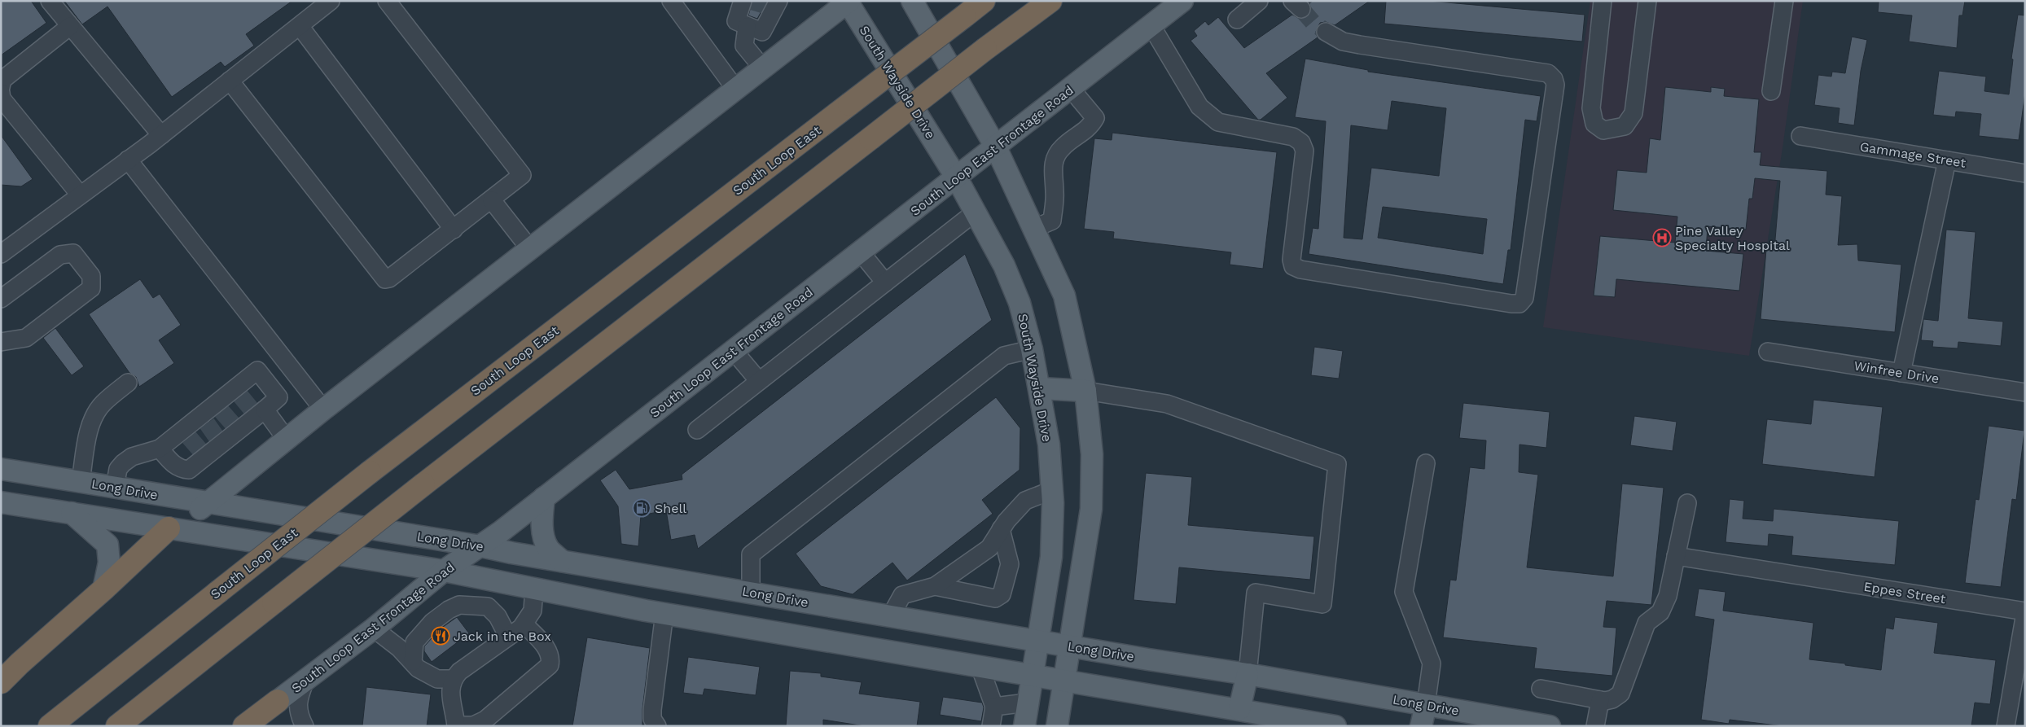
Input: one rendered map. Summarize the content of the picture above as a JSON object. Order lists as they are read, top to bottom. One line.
{"streets":{"highway":["South Loop East"],"main road":["South Wayside Drive","South Loop East Frontage Road","Long Drive"],"street":["Gammage Street","Winfree Drive","Eppes Street"]},"crossings":[["South Wayside Drive","South Loop East Frontage Road"],["South Wayside Drive","Long Drive"],["South Loop East Frontage Road","Long Drive"]],"places":{"hospital":["Pine Valley Specialty Hospital"],"fuel station":["Shell"],"restaurant":["Jack in the Box"]}}
